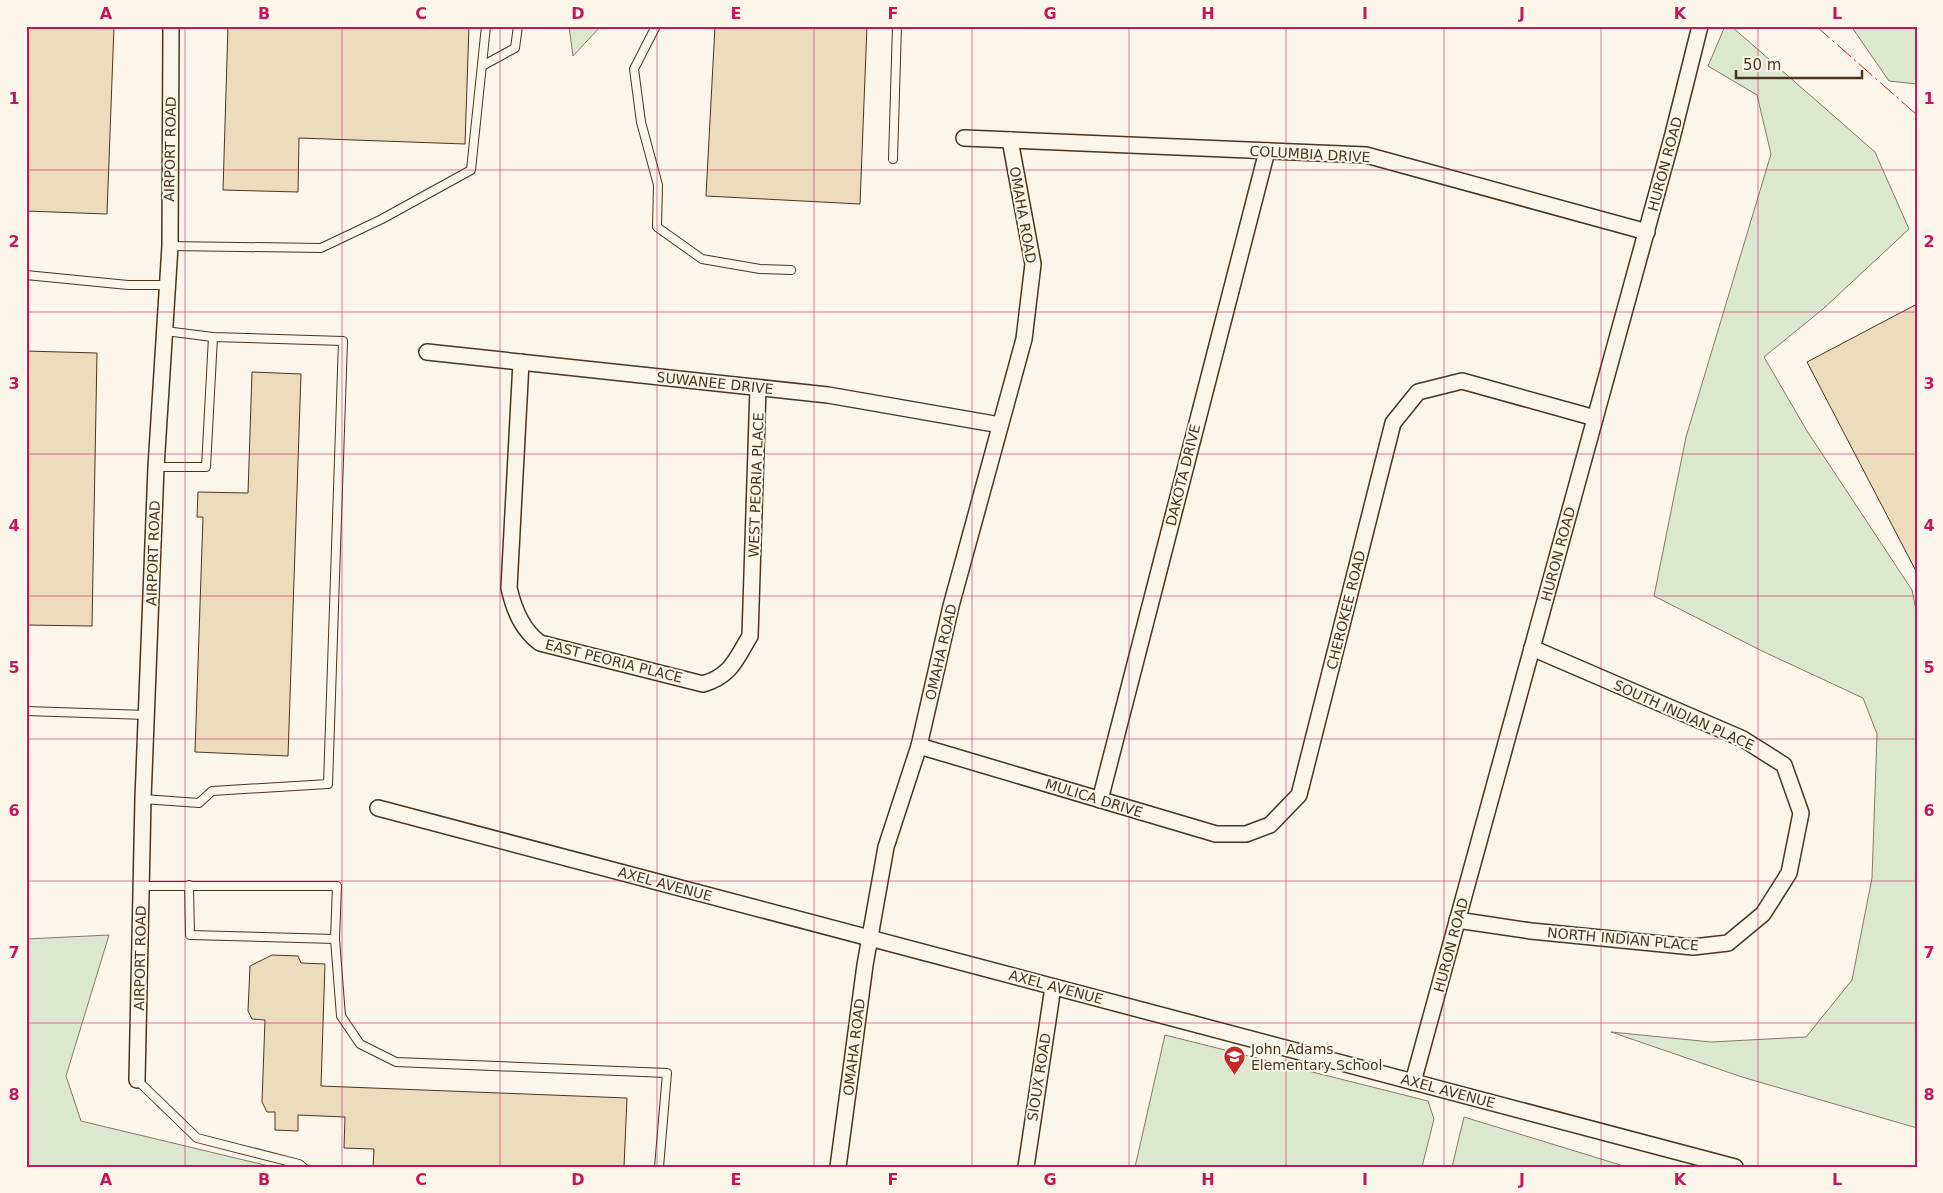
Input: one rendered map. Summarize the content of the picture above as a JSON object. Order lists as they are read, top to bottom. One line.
{"streets":{"street":["AIRPORT ROAD","COLUMBIA DRIVE","HURON ROAD","OMAHA ROAD","SUWANEE DRIVE","DAKOTA DRIVE","WEST PEORIA PLACE","CHEROKEE ROAD","EAST PEORIA PLACE","SOUTH INDIAN PLACE","MULICA DRIVE","AXEL AVENUE","NORTH INDIAN PLACE","SIOUX ROAD"]},"crossings":[["COLUMBIA DRIVE","HURON ROAD"],["COLUMBIA DRIVE","OMAHA ROAD"],["COLUMBIA DRIVE","DAKOTA DRIVE"],["HURON ROAD","CHEROKEE ROAD"],["HURON ROAD","SOUTH INDIAN PLACE"],["HURON ROAD","AXEL AVENUE"],["HURON ROAD","NORTH INDIAN PLACE"],["OMAHA ROAD","SUWANEE DRIVE"],["OMAHA ROAD","MULICA DRIVE"],["OMAHA ROAD","AXEL AVENUE"],["SUWANEE DRIVE","WEST PEORIA PLACE"],["SUWANEE DRIVE","EAST PEORIA PLACE"],["DAKOTA DRIVE","MULICA DRIVE"],["WEST PEORIA PLACE","EAST PEORIA PLACE"],["CHEROKEE ROAD","MULICA DRIVE"],["SOUTH INDIAN PLACE","NORTH INDIAN PLACE"],["AXEL AVENUE","SIOUX ROAD"]],"places":{"school or university":["John Adams Elementary School"]},"scale_bar":"50 m","grid":{"columns":["A","B","C","D","E","F","G","H","I","J","K","L"],"rows":["1","2","3","4","5","6","7","8"]}}
